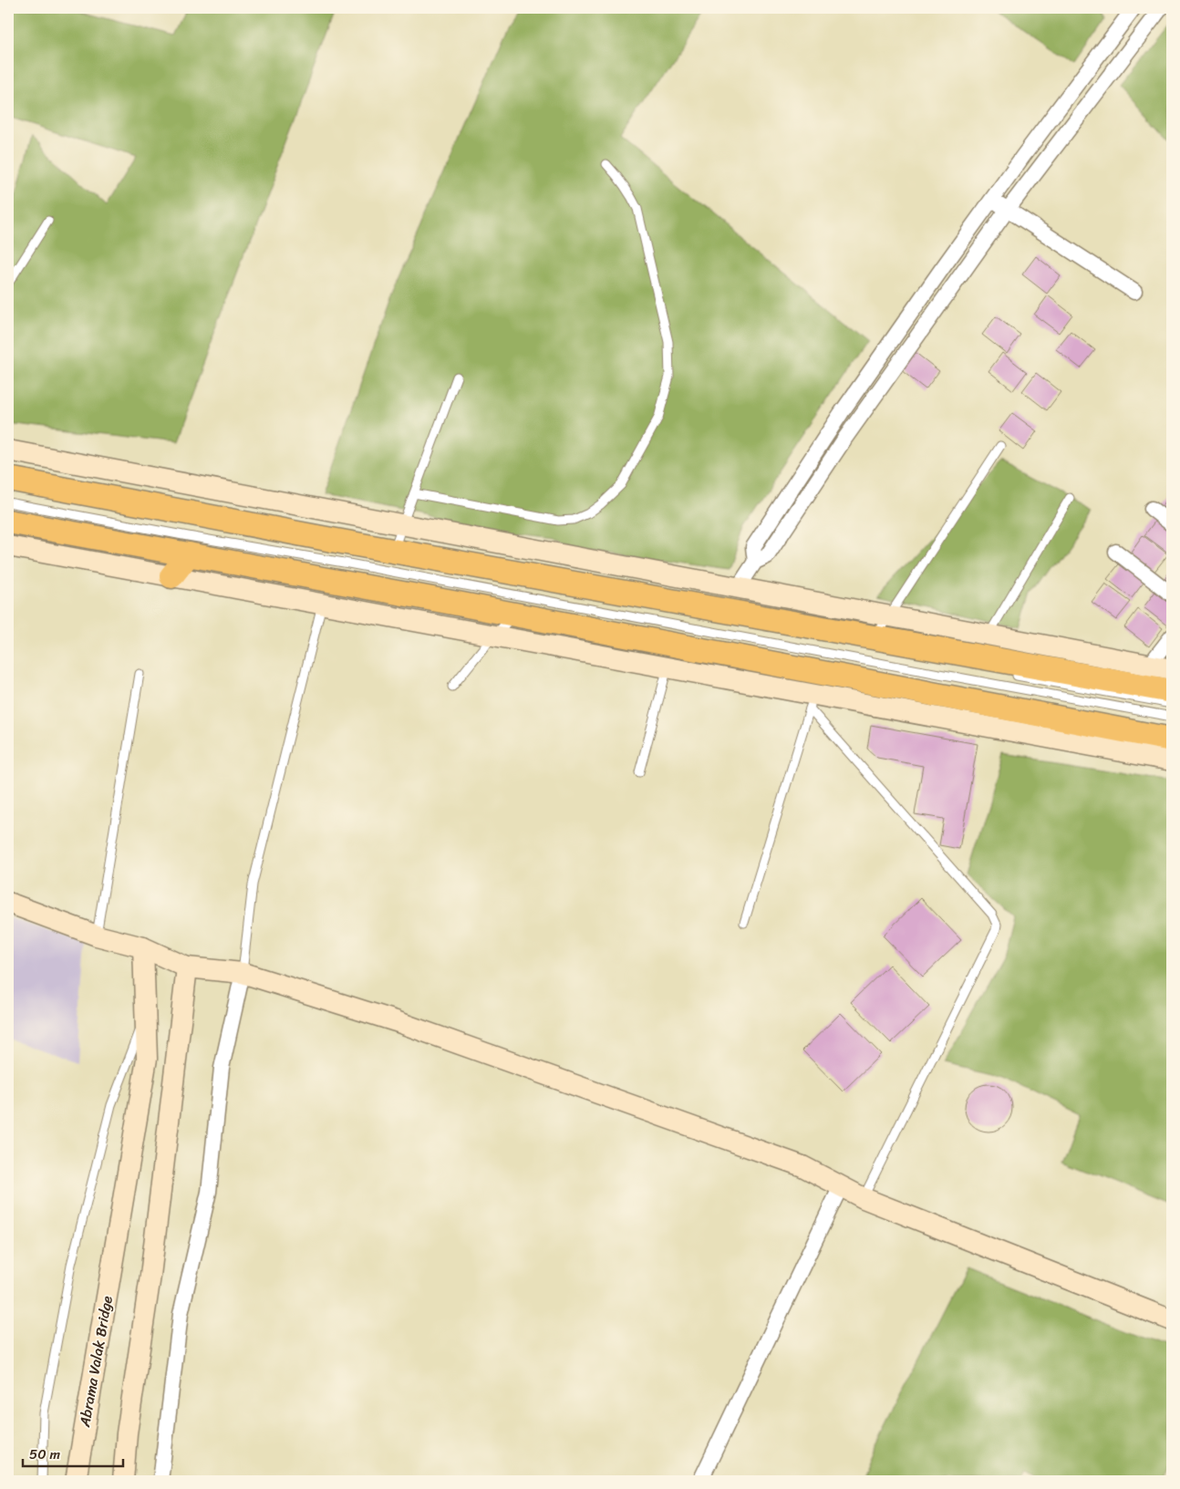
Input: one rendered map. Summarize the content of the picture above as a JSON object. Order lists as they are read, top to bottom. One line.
{"streets":{"street":["Abrama Valak Bridge"]},"scale_bar":"50 m"}
